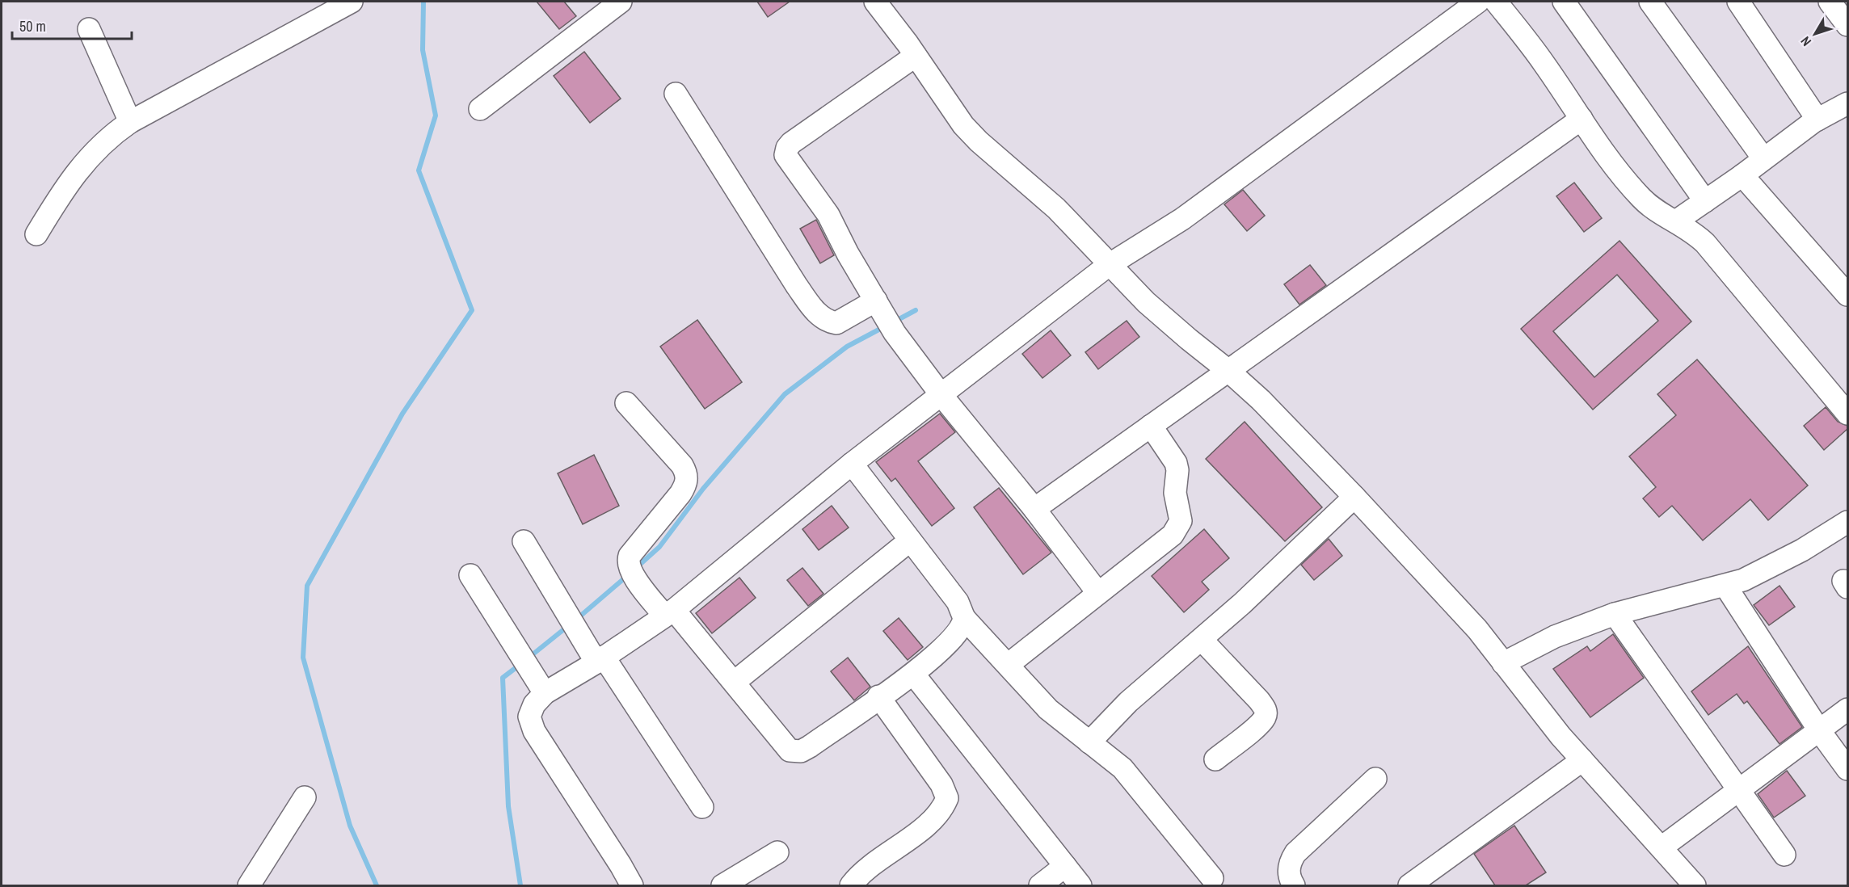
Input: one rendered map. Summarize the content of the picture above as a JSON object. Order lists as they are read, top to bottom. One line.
{"scale_bar":"50 m","north":"bottom left"}
